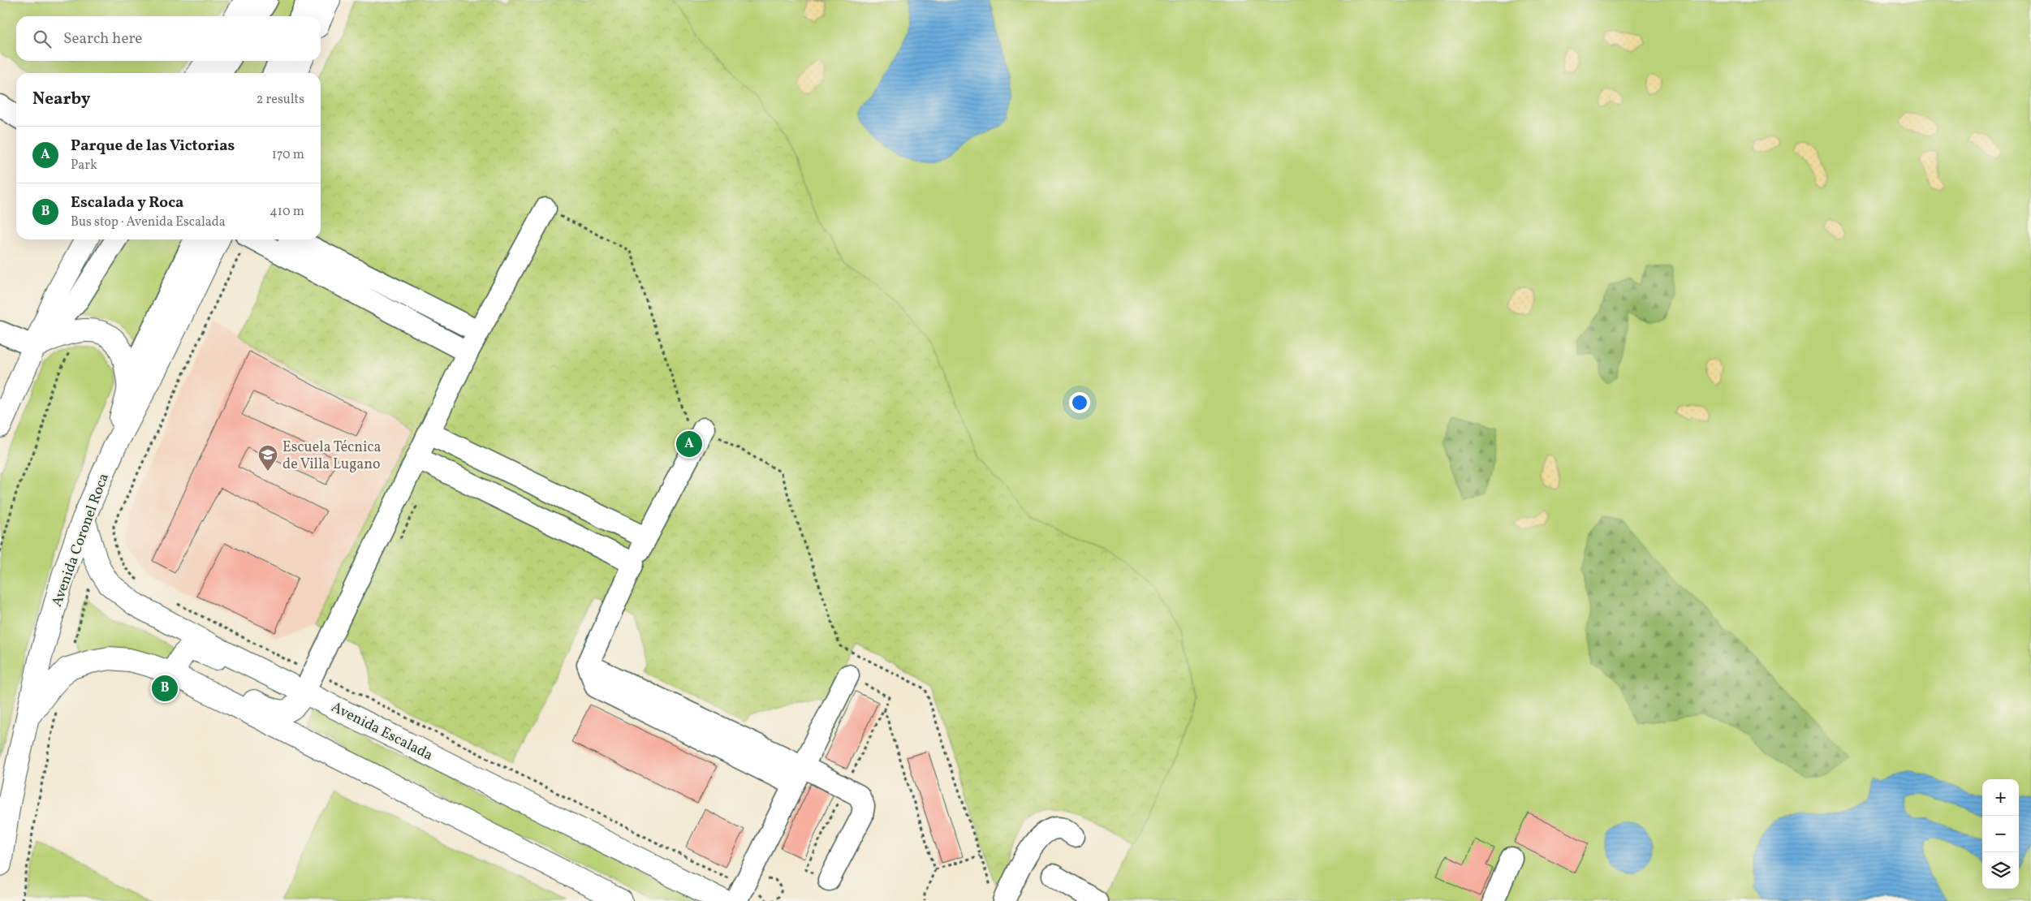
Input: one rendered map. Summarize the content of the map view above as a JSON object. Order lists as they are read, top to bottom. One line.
{"streets":{"main road":["Avenida Coronel Roca","Avenida Escalada"]},"crossings":[["Avenida Coronel Roca","Avenida Escalada"]],"places":{"school or university":["Escuela Técnica de Villa Lugano"]},"page":{"search":"Search here","heading":["Nearby","2 results"],"list":[{"mark":"A","name":"Parque de las Victorias","note":"Park","value":"170 m"},{"mark":"B","name":"Escalada y Roca","note":"Bus stop · Avenida Escalada","value":"410 m"}],"pins":["A","B"],"map_buttons":["+","−"]}}
